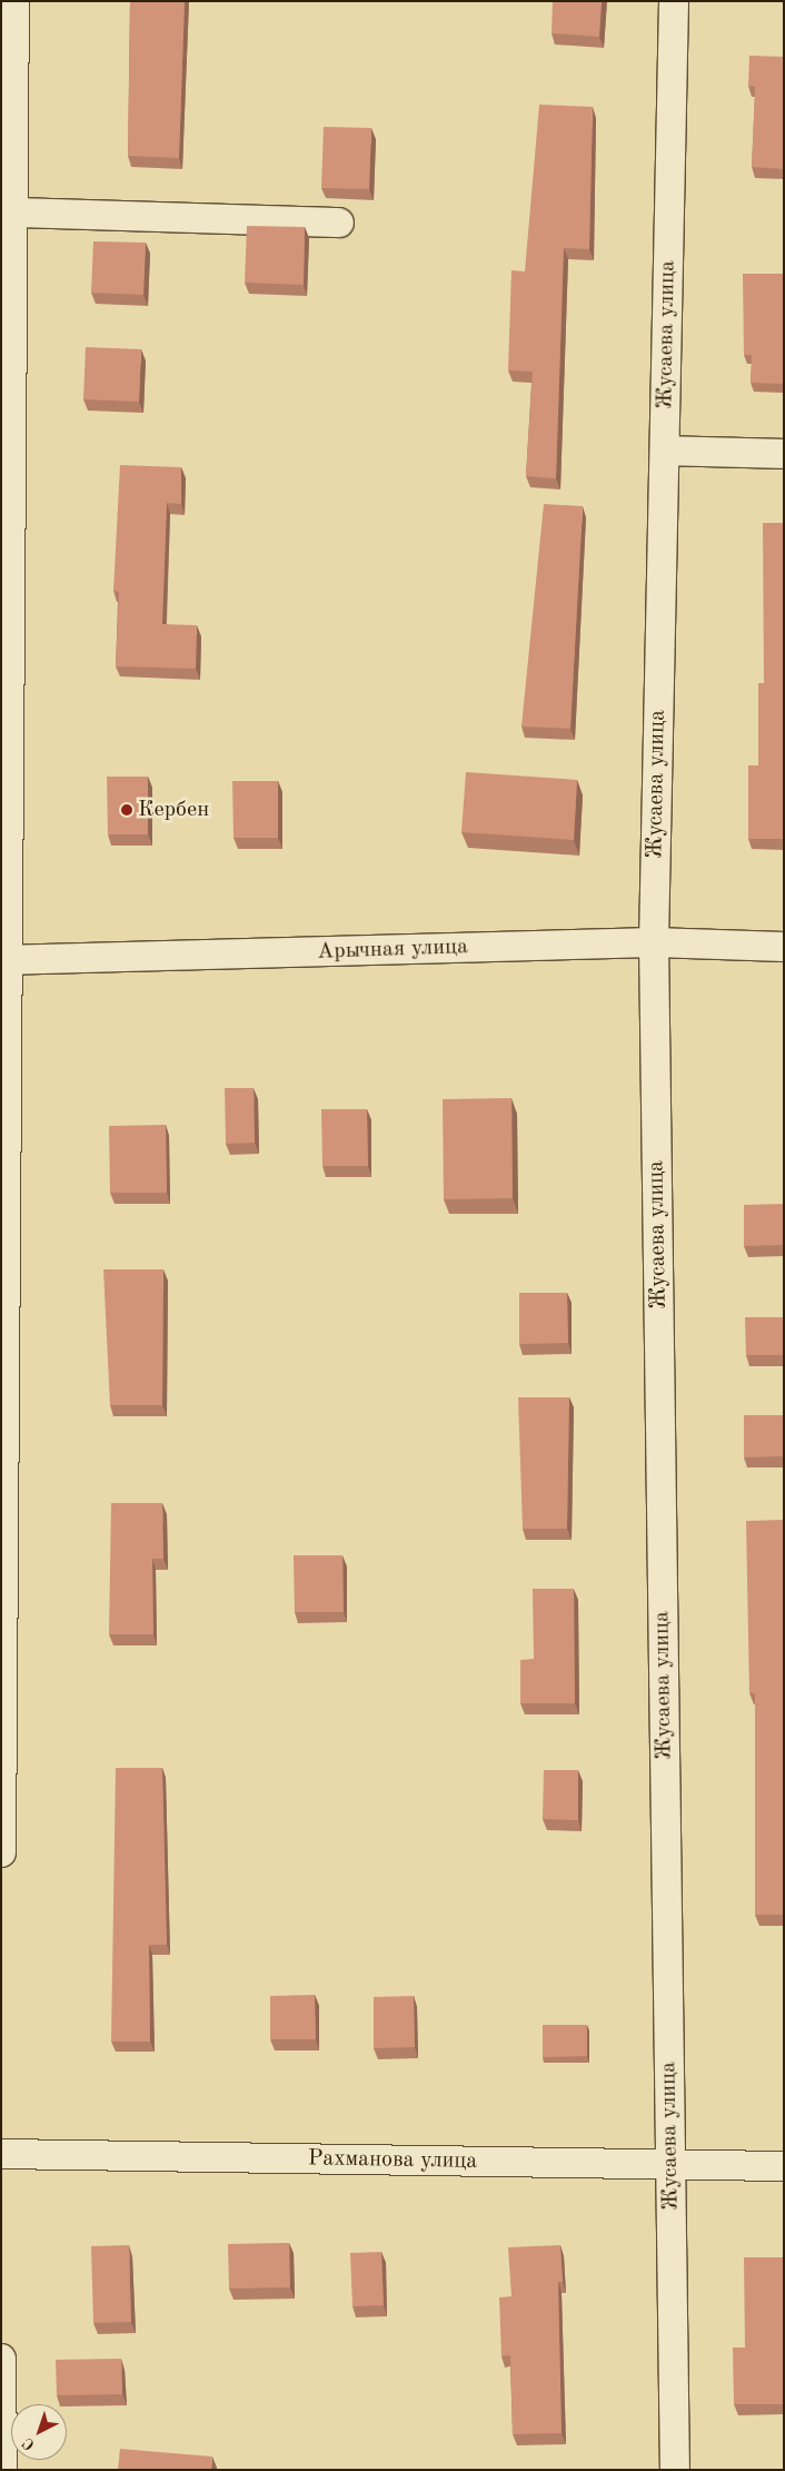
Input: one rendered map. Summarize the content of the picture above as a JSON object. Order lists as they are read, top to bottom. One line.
{"streets":{"street":["Жусаева улица","Арычная улица","Рахманова улица"]},"crossings":[["Жусаева улица","Арычная улица"],["Жусаева улица","Рахманова улица"]],"places":["Кербен"],"north":"bottom left"}
